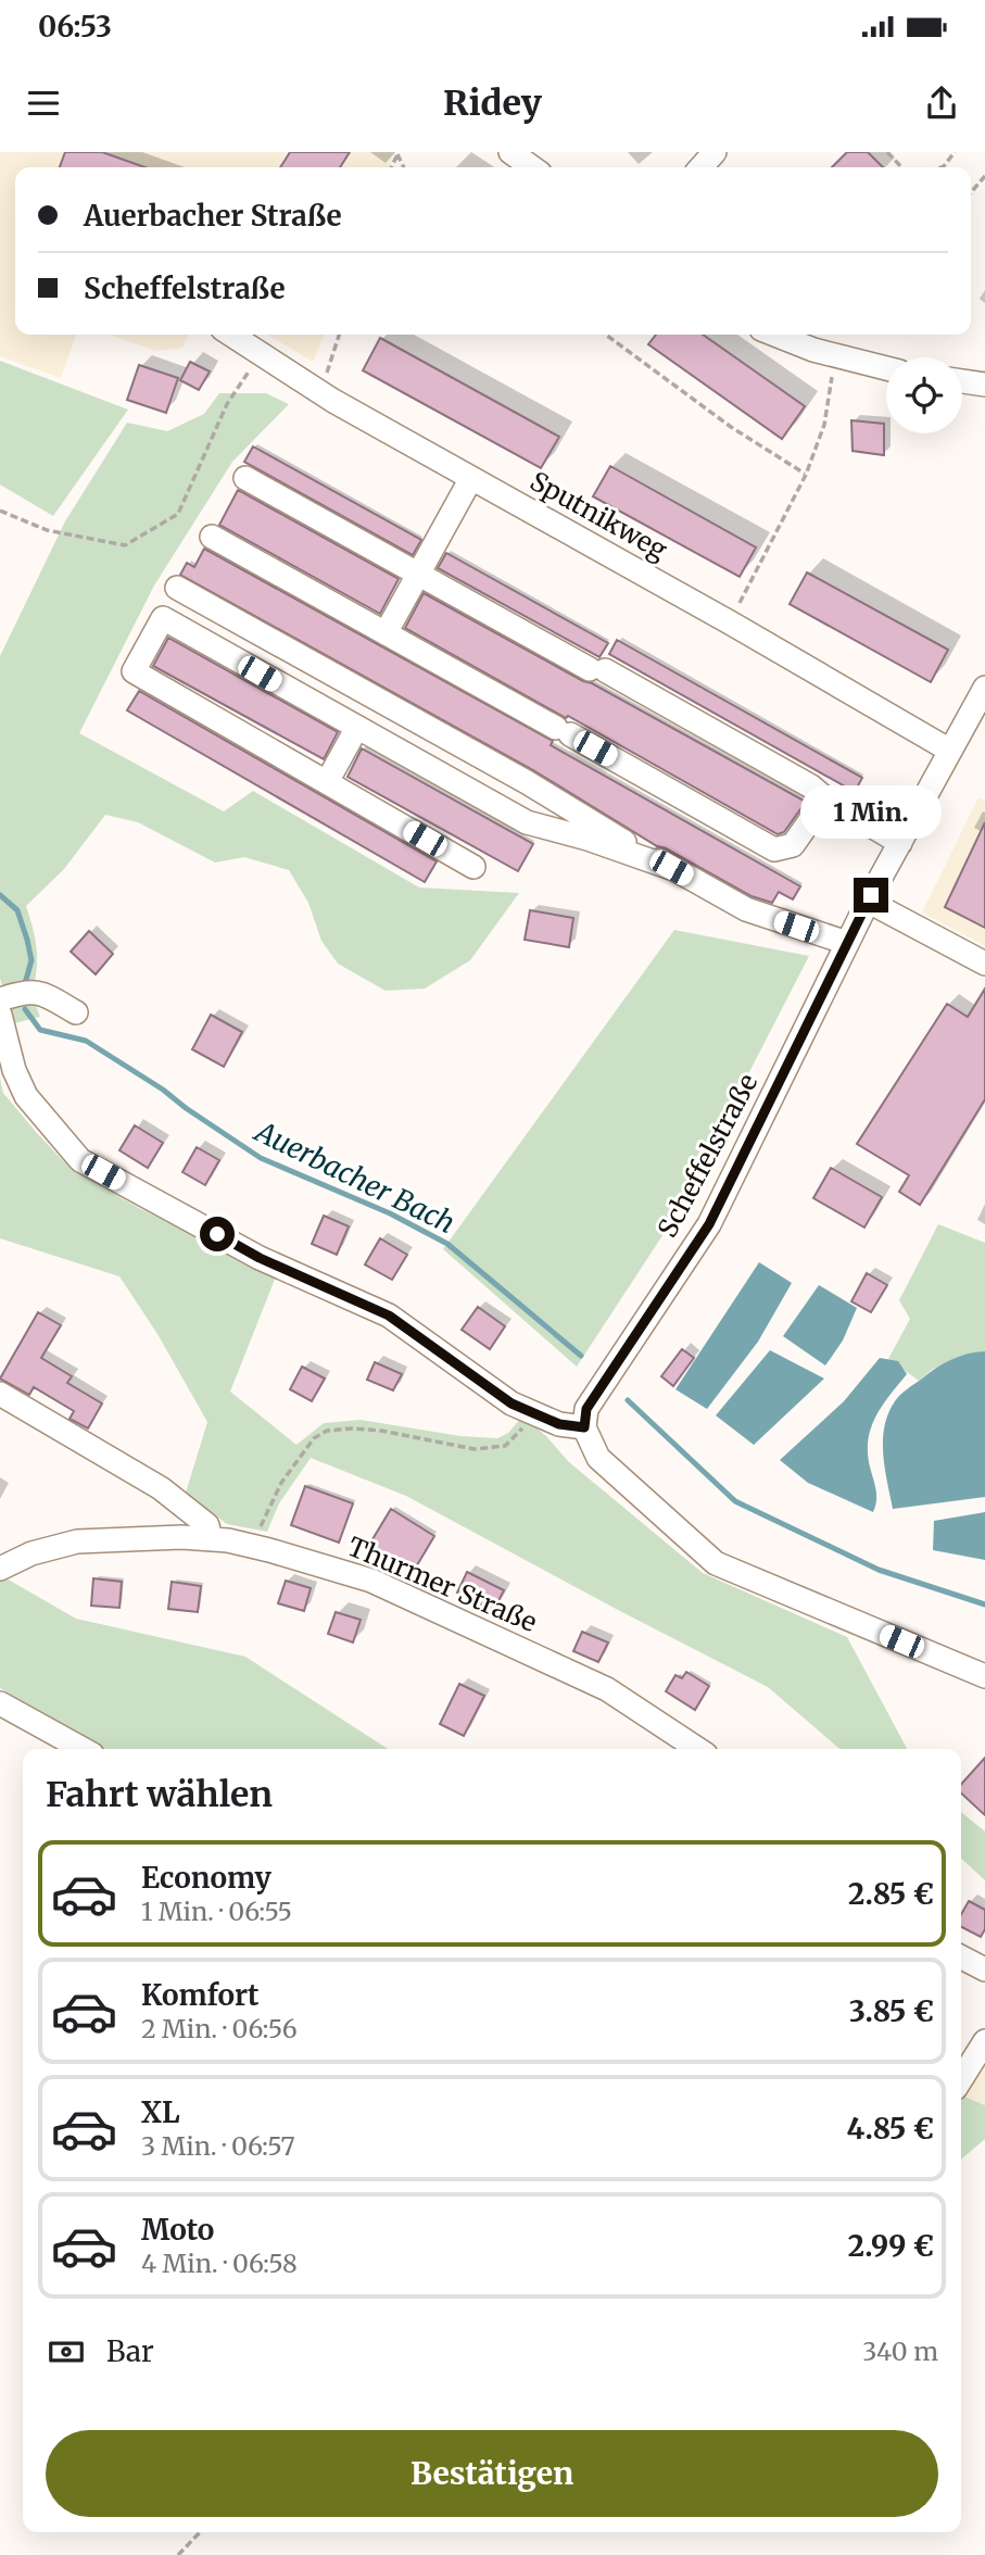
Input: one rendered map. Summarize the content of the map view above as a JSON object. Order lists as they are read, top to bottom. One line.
{"streets":{"street":["Sputnikweg","Scheffelstraße","Thurmer Straße"]},"crossings":[["Sputnikweg","Scheffelstraße"]],"water":["Auerbacher Bach"],"page":{"status":"06:53","header":"Ridey","banner":["Auerbacher Straße","Scheffelstraße"],"bubble":"1 Min.","heading":"Fahrt wählen","list":[{"name":"Economy","note":"1 Min. · 06:55","value":"2.85 €"},{"name":"Komfort","note":"2 Min. · 06:56","value":"3.85 €"},{"name":"XL","note":"3 Min. · 06:57","value":"4.85 €"},{"name":"Moto","note":"4 Min. · 06:58","value":"2.99 €"}],"pay":["Bar","340 m"],"buttons":"Bestätigen"}}
